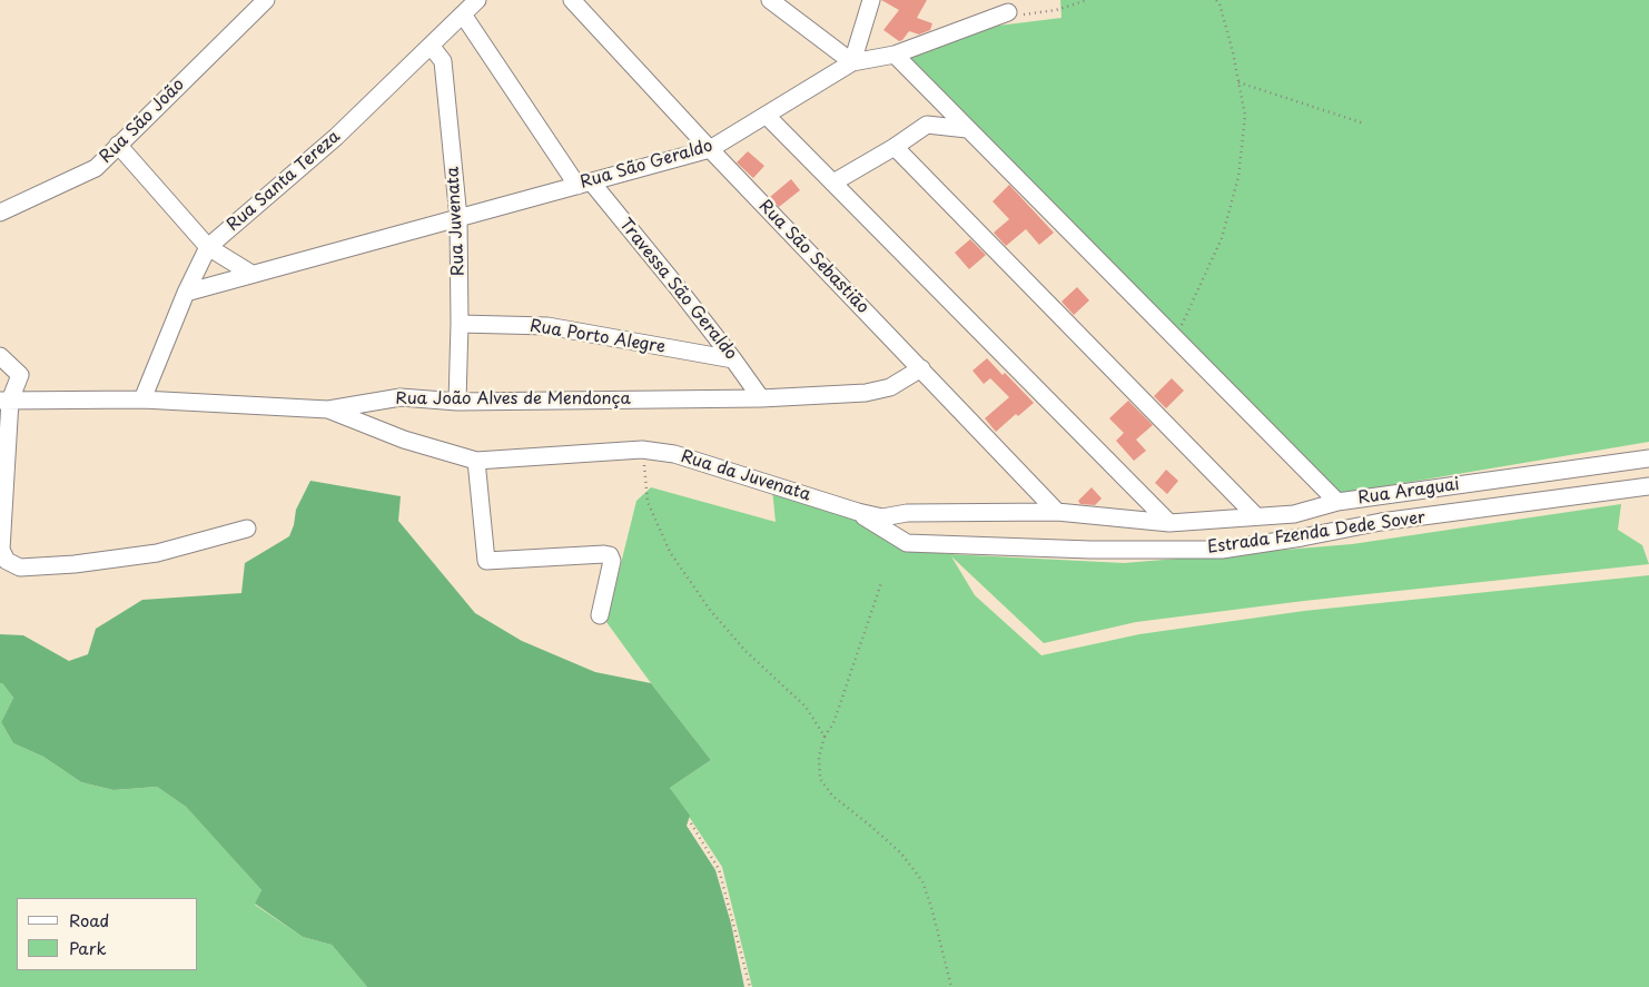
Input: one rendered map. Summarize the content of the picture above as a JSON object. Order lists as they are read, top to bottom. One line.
{"streets":{"street":["Rua São João","Rua São Geraldo","Rua Santa Tereza","Rua Juvenata","Rua São Sebastião","Travessa São Geraldo","Rua Porto Alegre","Rua João Alves de Mendonça","Rua da Juvenata","Rua Araguai","Estrada Fzenda Dede Sover"]},"crossings":[["Rua São Geraldo","Rua Santa Tereza"],["Rua São Geraldo","Rua Juvenata"],["Rua São Geraldo","Rua São Sebastião"],["Rua São Geraldo","Travessa São Geraldo"],["Rua Santa Tereza","Rua Juvenata"],["Rua Santa Tereza","Travessa São Geraldo"],["Rua Santa Tereza","Rua João Alves de Mendonça"],["Rua Juvenata","Rua Porto Alegre"],["Rua Juvenata","Rua João Alves de Mendonça"],["Rua São Sebastião","Rua João Alves de Mendonça"],["Rua São Sebastião","Rua da Juvenata"],["Travessa São Geraldo","Rua Porto Alegre"],["Travessa São Geraldo","Rua João Alves de Mendonça"],["Rua João Alves de Mendonça","Rua da Juvenata"],["Rua da Juvenata","Rua Araguai"],["Rua da Juvenata","Estrada Fzenda Dede Sover"]],"legend":["Road","Park"]}
